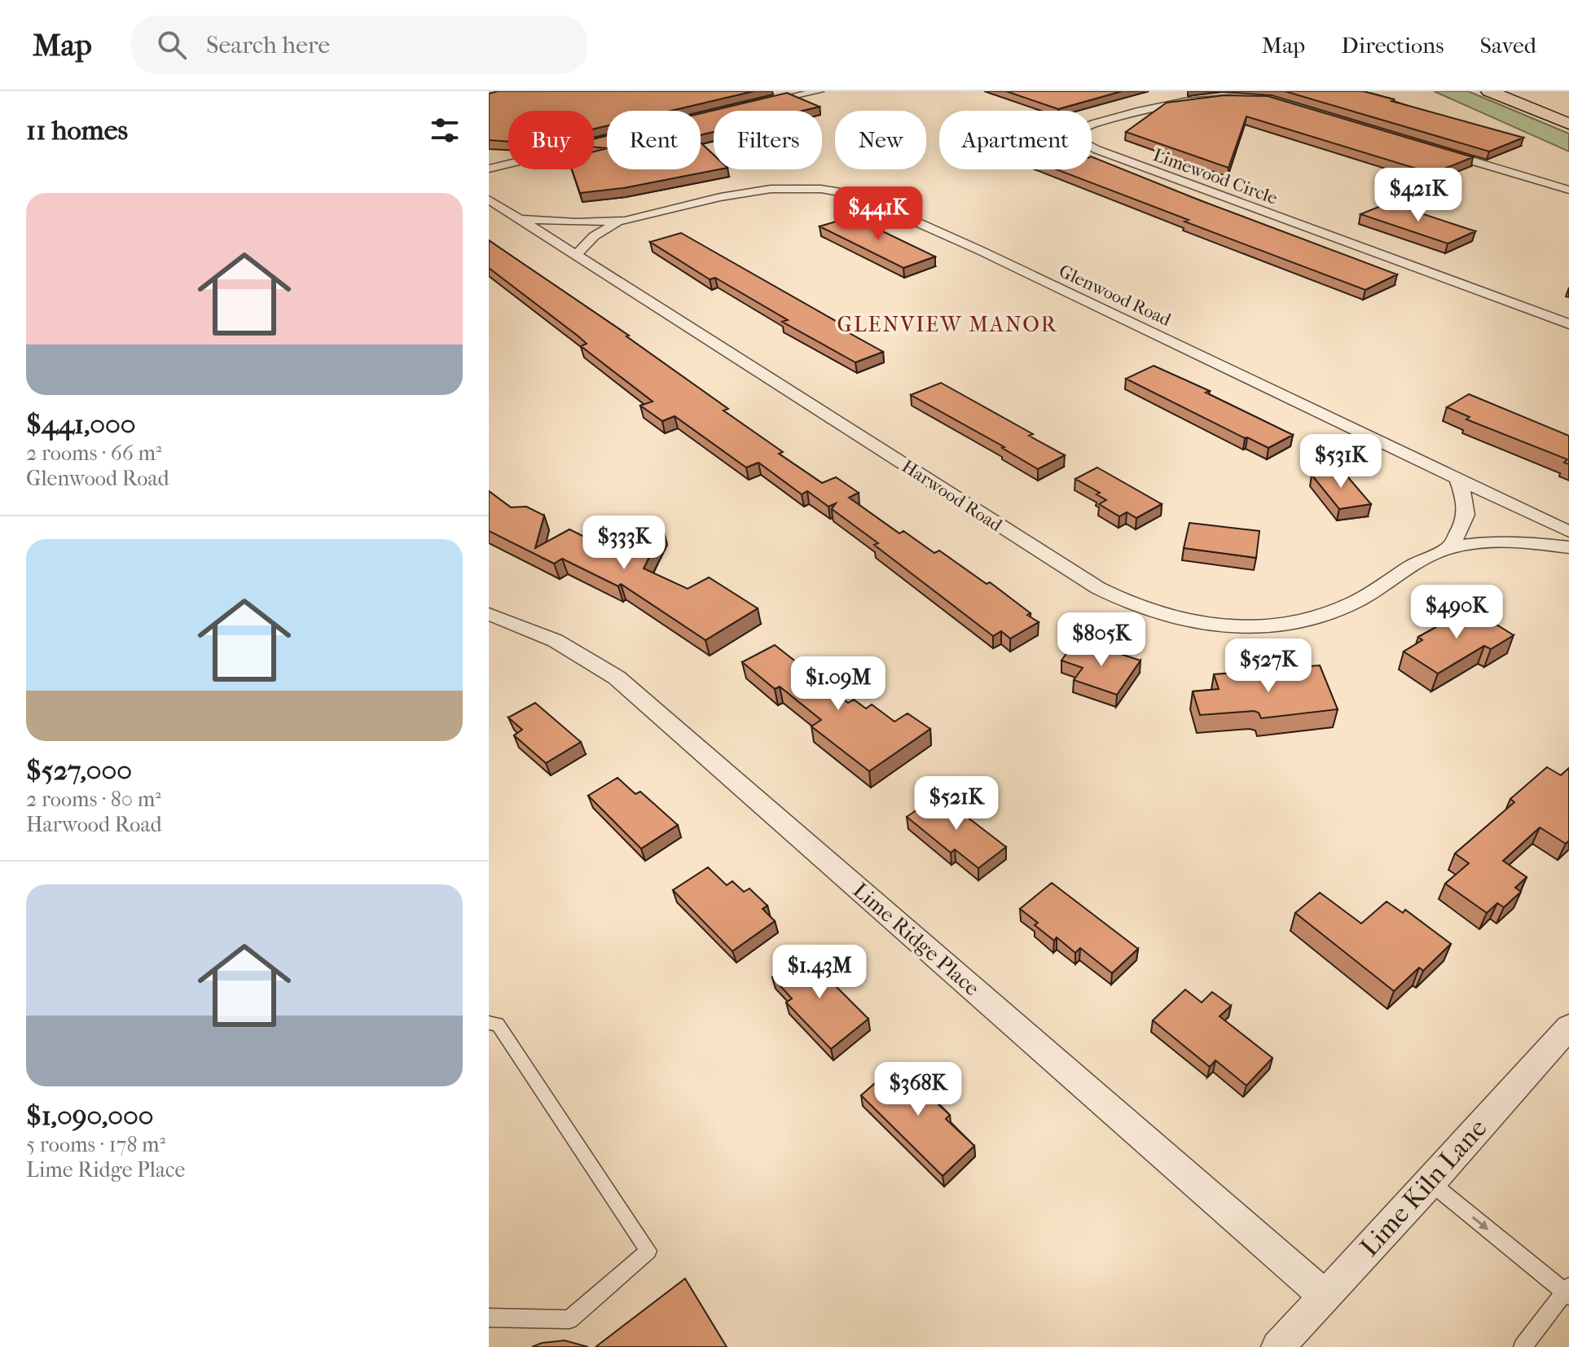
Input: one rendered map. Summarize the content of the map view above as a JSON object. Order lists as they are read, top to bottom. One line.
{"streets":{"street":["Limewood Circle","Glenwood Road","Harwood Road","Lime Ridge Place","Lime Kiln Lane"]},"crossings":[["Glenwood Road","Harwood Road"],["Lime Ridge Place","Lime Kiln Lane"]],"districts":["GLENVIEW MANOR"],"page":{"header":"Map","search":"Search here","nav":["Map","Directions","Saved"],"heading":"11 homes","chip":["Buy","Rent","Filters","New","Apartment"],"price":["$421K","$441K","$531K","$333K","$490K","$805K","$527K","$1.09M","$521K","$1.43M","$368K"],"list":[{"name":"$441,000","note":"2 rooms · 66 m² · Glenwood Road"},{"name":"$527,000","note":"2 rooms · 80 m² · Harwood Road"},{"name":"$1,090,000","note":"5 rooms · 178 m² · Lime Ridge Place"}]}}
